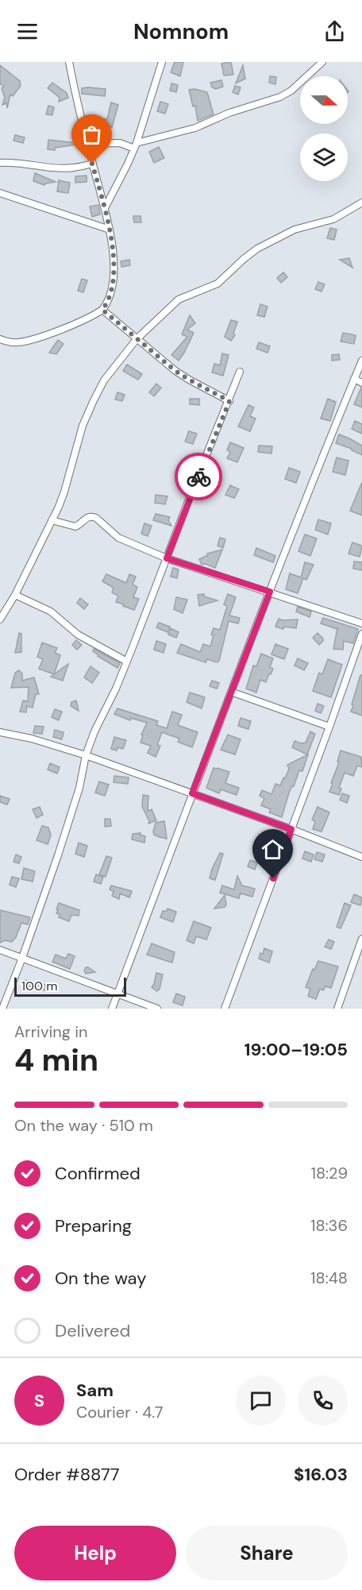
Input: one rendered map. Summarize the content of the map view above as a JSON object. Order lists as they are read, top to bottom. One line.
{"scale_bar":"100 m","north":"right","page":{"header":"Nomnom","scale":"100 m","heading":["4 min","Arriving in","19:00–19:05"],"panel":["Sam","Courier · 4.7","Order #8877","$16.03"],"bar":"On the way · 510 m","list":[["Confirmed","18:29"],["Preparing","18:36"],["On the way","18:48"],"Delivered"],"round":"S","buttons":["Help","Share"]}}
